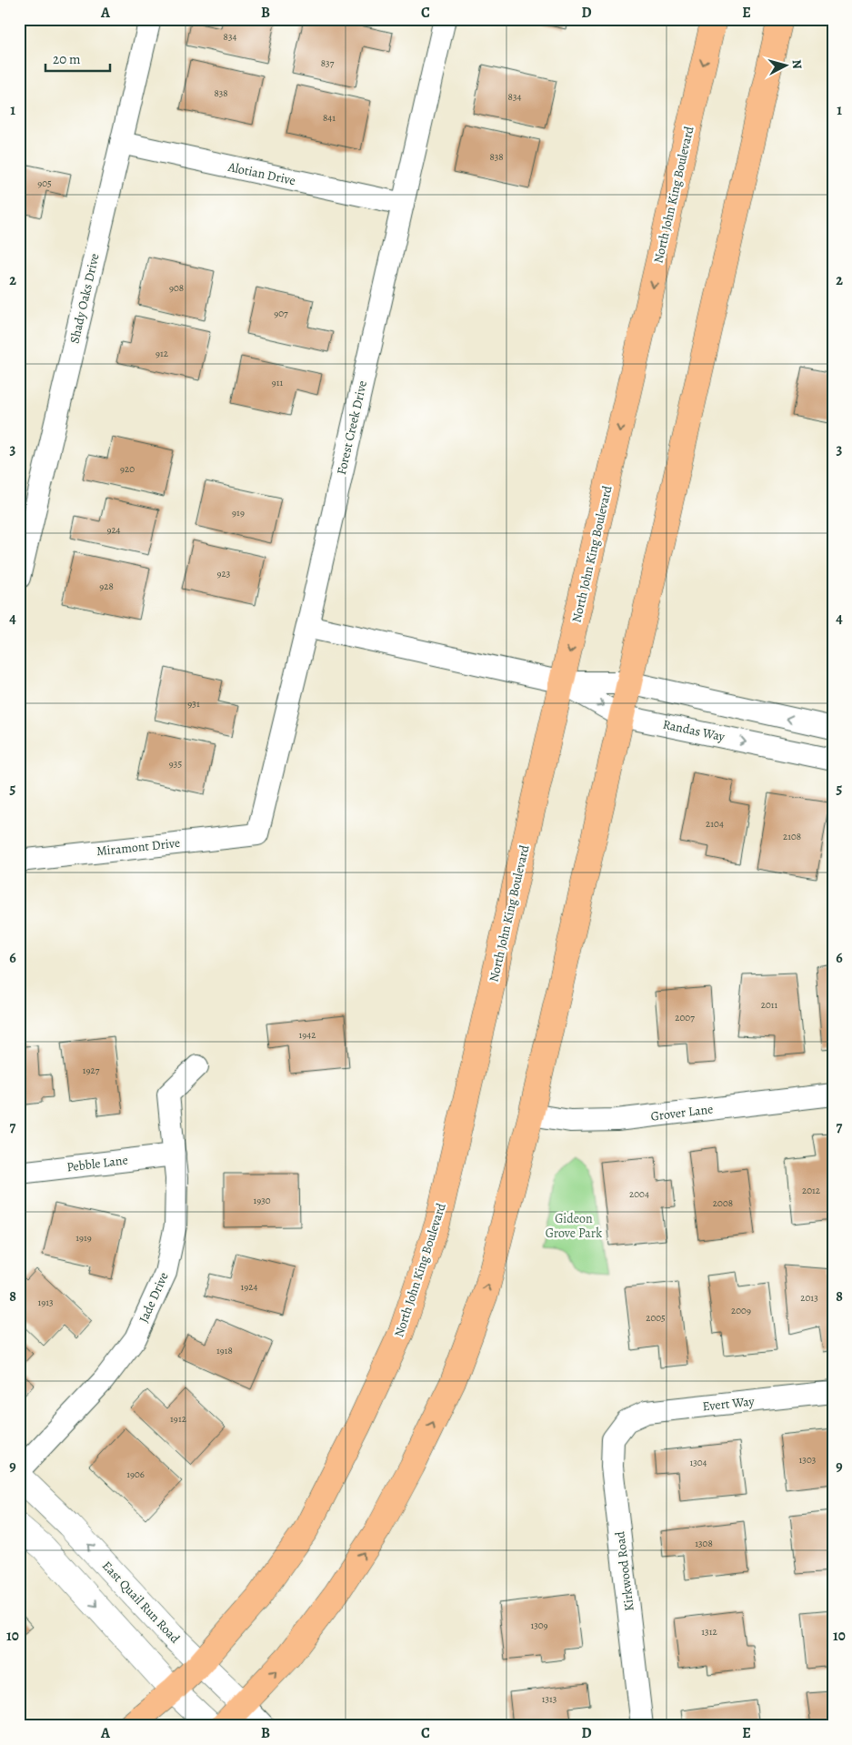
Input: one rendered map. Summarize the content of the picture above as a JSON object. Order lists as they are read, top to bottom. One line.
{"streets":{"main road":["North John King Boulevard"],"street":["Alotian Drive","Shady Oaks Drive","Forest Creek Drive","Randas Way","Miramont Drive","Grover Lane","Pebble Lane","Jade Drive","Evert Way","Kirkwood Road","East Quail Run Road"]},"crossings":[["Alotian Drive","Shady Oaks Drive"],["Alotian Drive","Forest Creek Drive"],["North John King Boulevard","Randas Way"],["North John King Boulevard","East Quail Run Road"],["Forest Creek Drive","Randas Way"],["Forest Creek Drive","Miramont Drive"],["Pebble Lane","Jade Drive"],["Evert Way","Kirkwood Road"]],"parks":["Gideon Grove Park"],"house_numbers":["834","837","838","834","841","838","905","908","907","912","911","920","919","924","923","928","931","935","2104","2108","2011","2007","1942","1927","2012","2004","1930","2008","1919","1924","2013","1913","2009","2005","1918","1912","1303","1304","1906","1308","1309","1312","1313"],"scale_bar":"20 m","north":"right","grid":{"columns":["A","B","C","D","E"],"rows":["1","2","3","4","5","6","7","8","9","10"]}}
